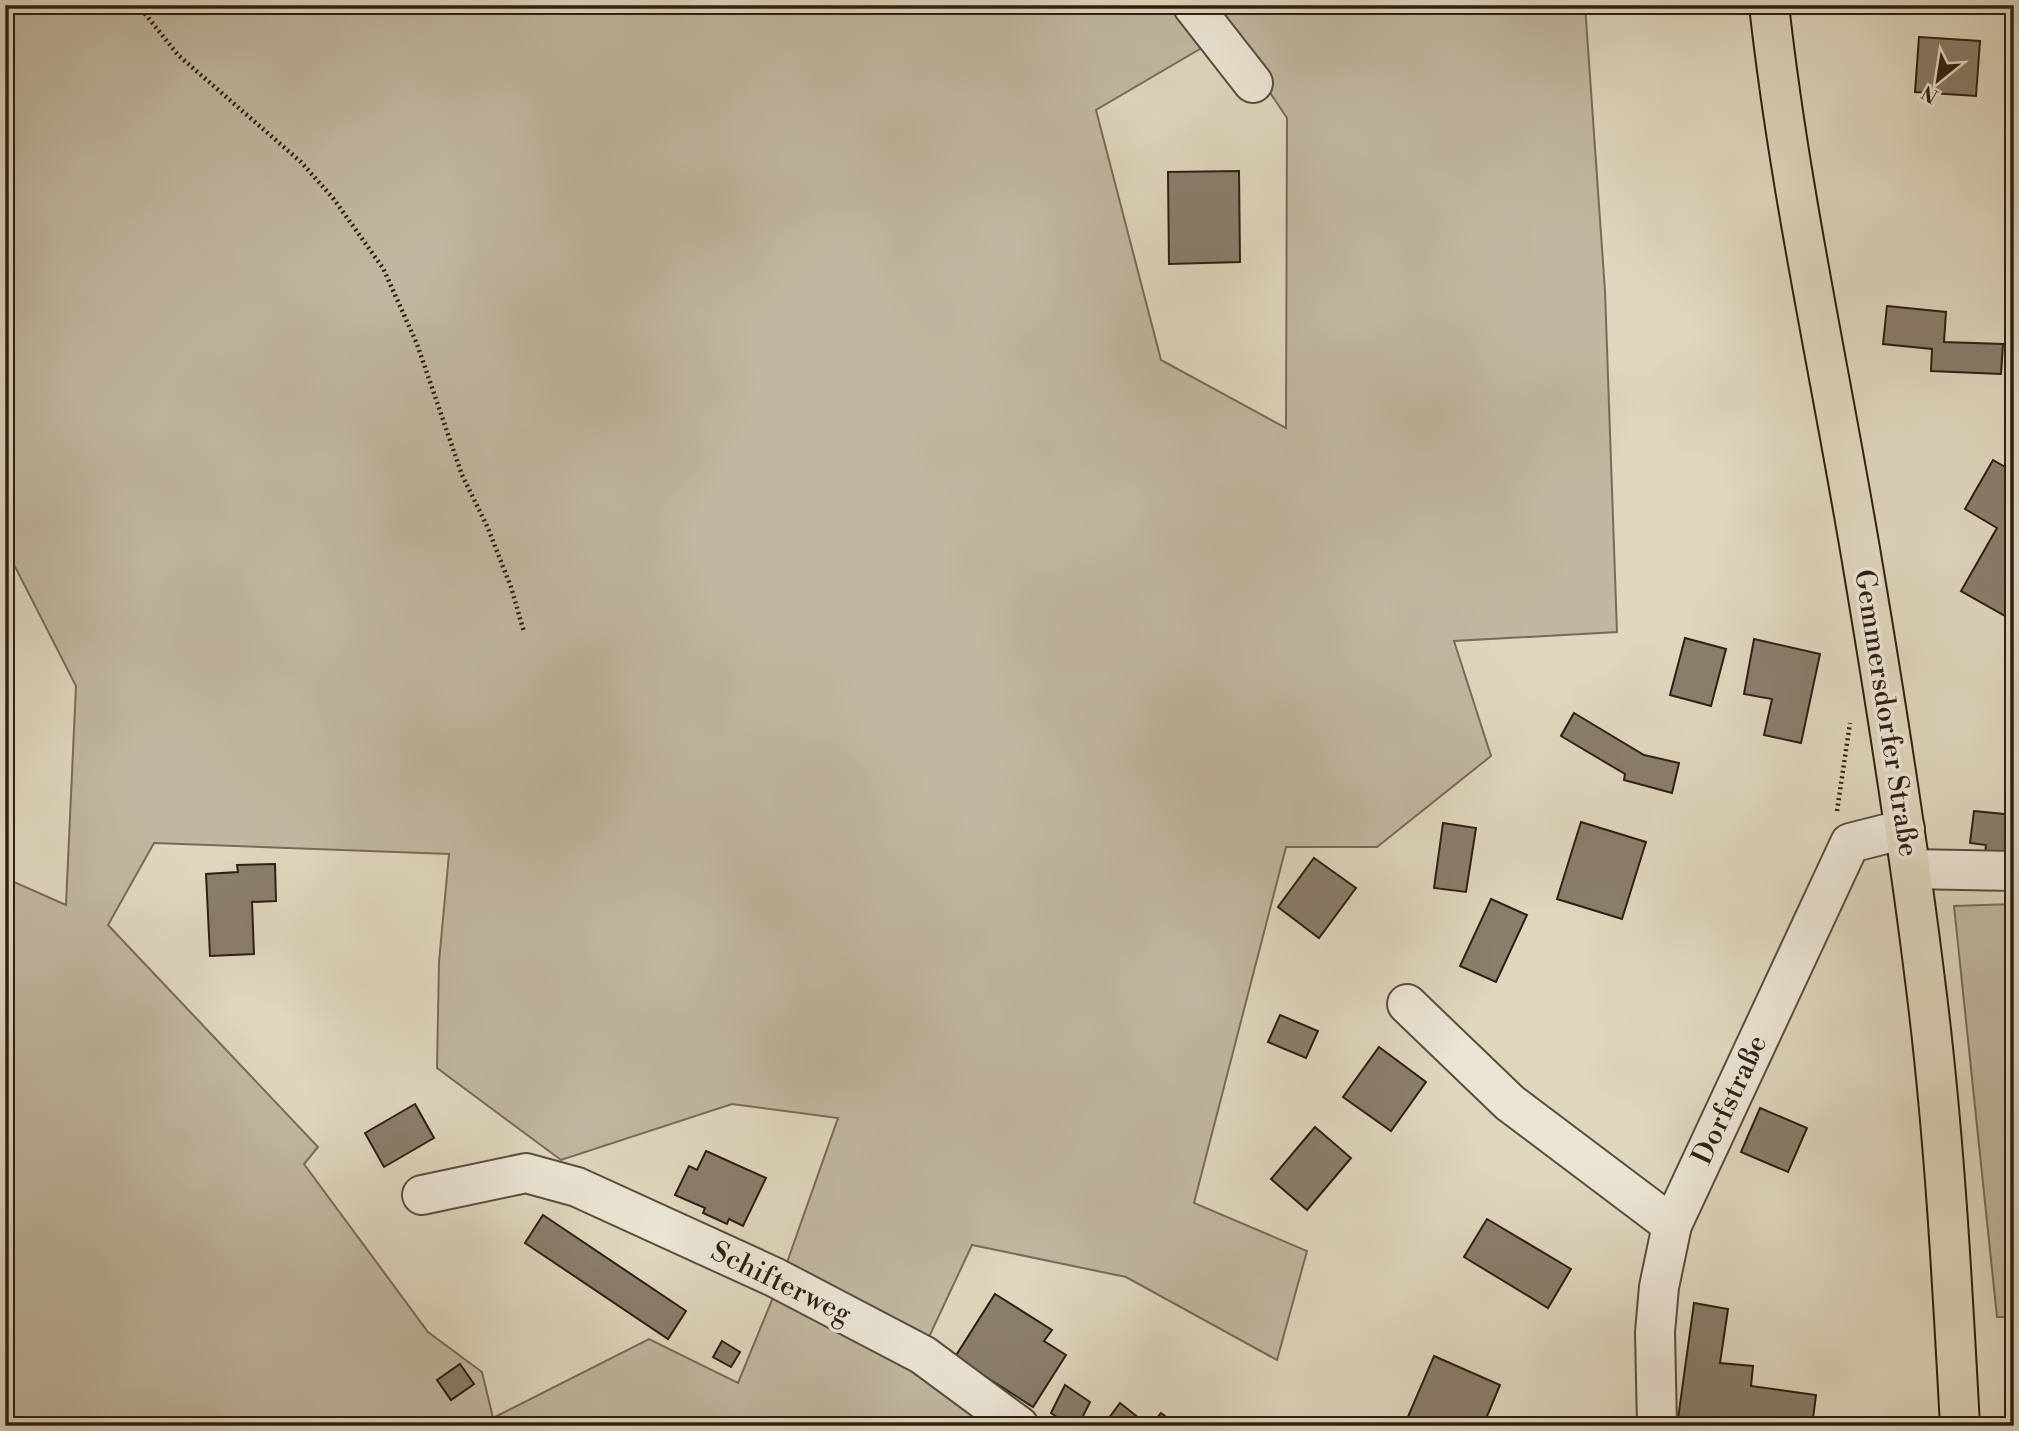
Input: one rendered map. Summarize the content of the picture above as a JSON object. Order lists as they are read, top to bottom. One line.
{"streets":{"main road":["Gemmersdorfer Straße"],"street":["Dorfstraße","Schifterweg"]},"crossings":[["Gemmersdorfer Straße","Dorfstraße"]],"north":"bottom left"}
